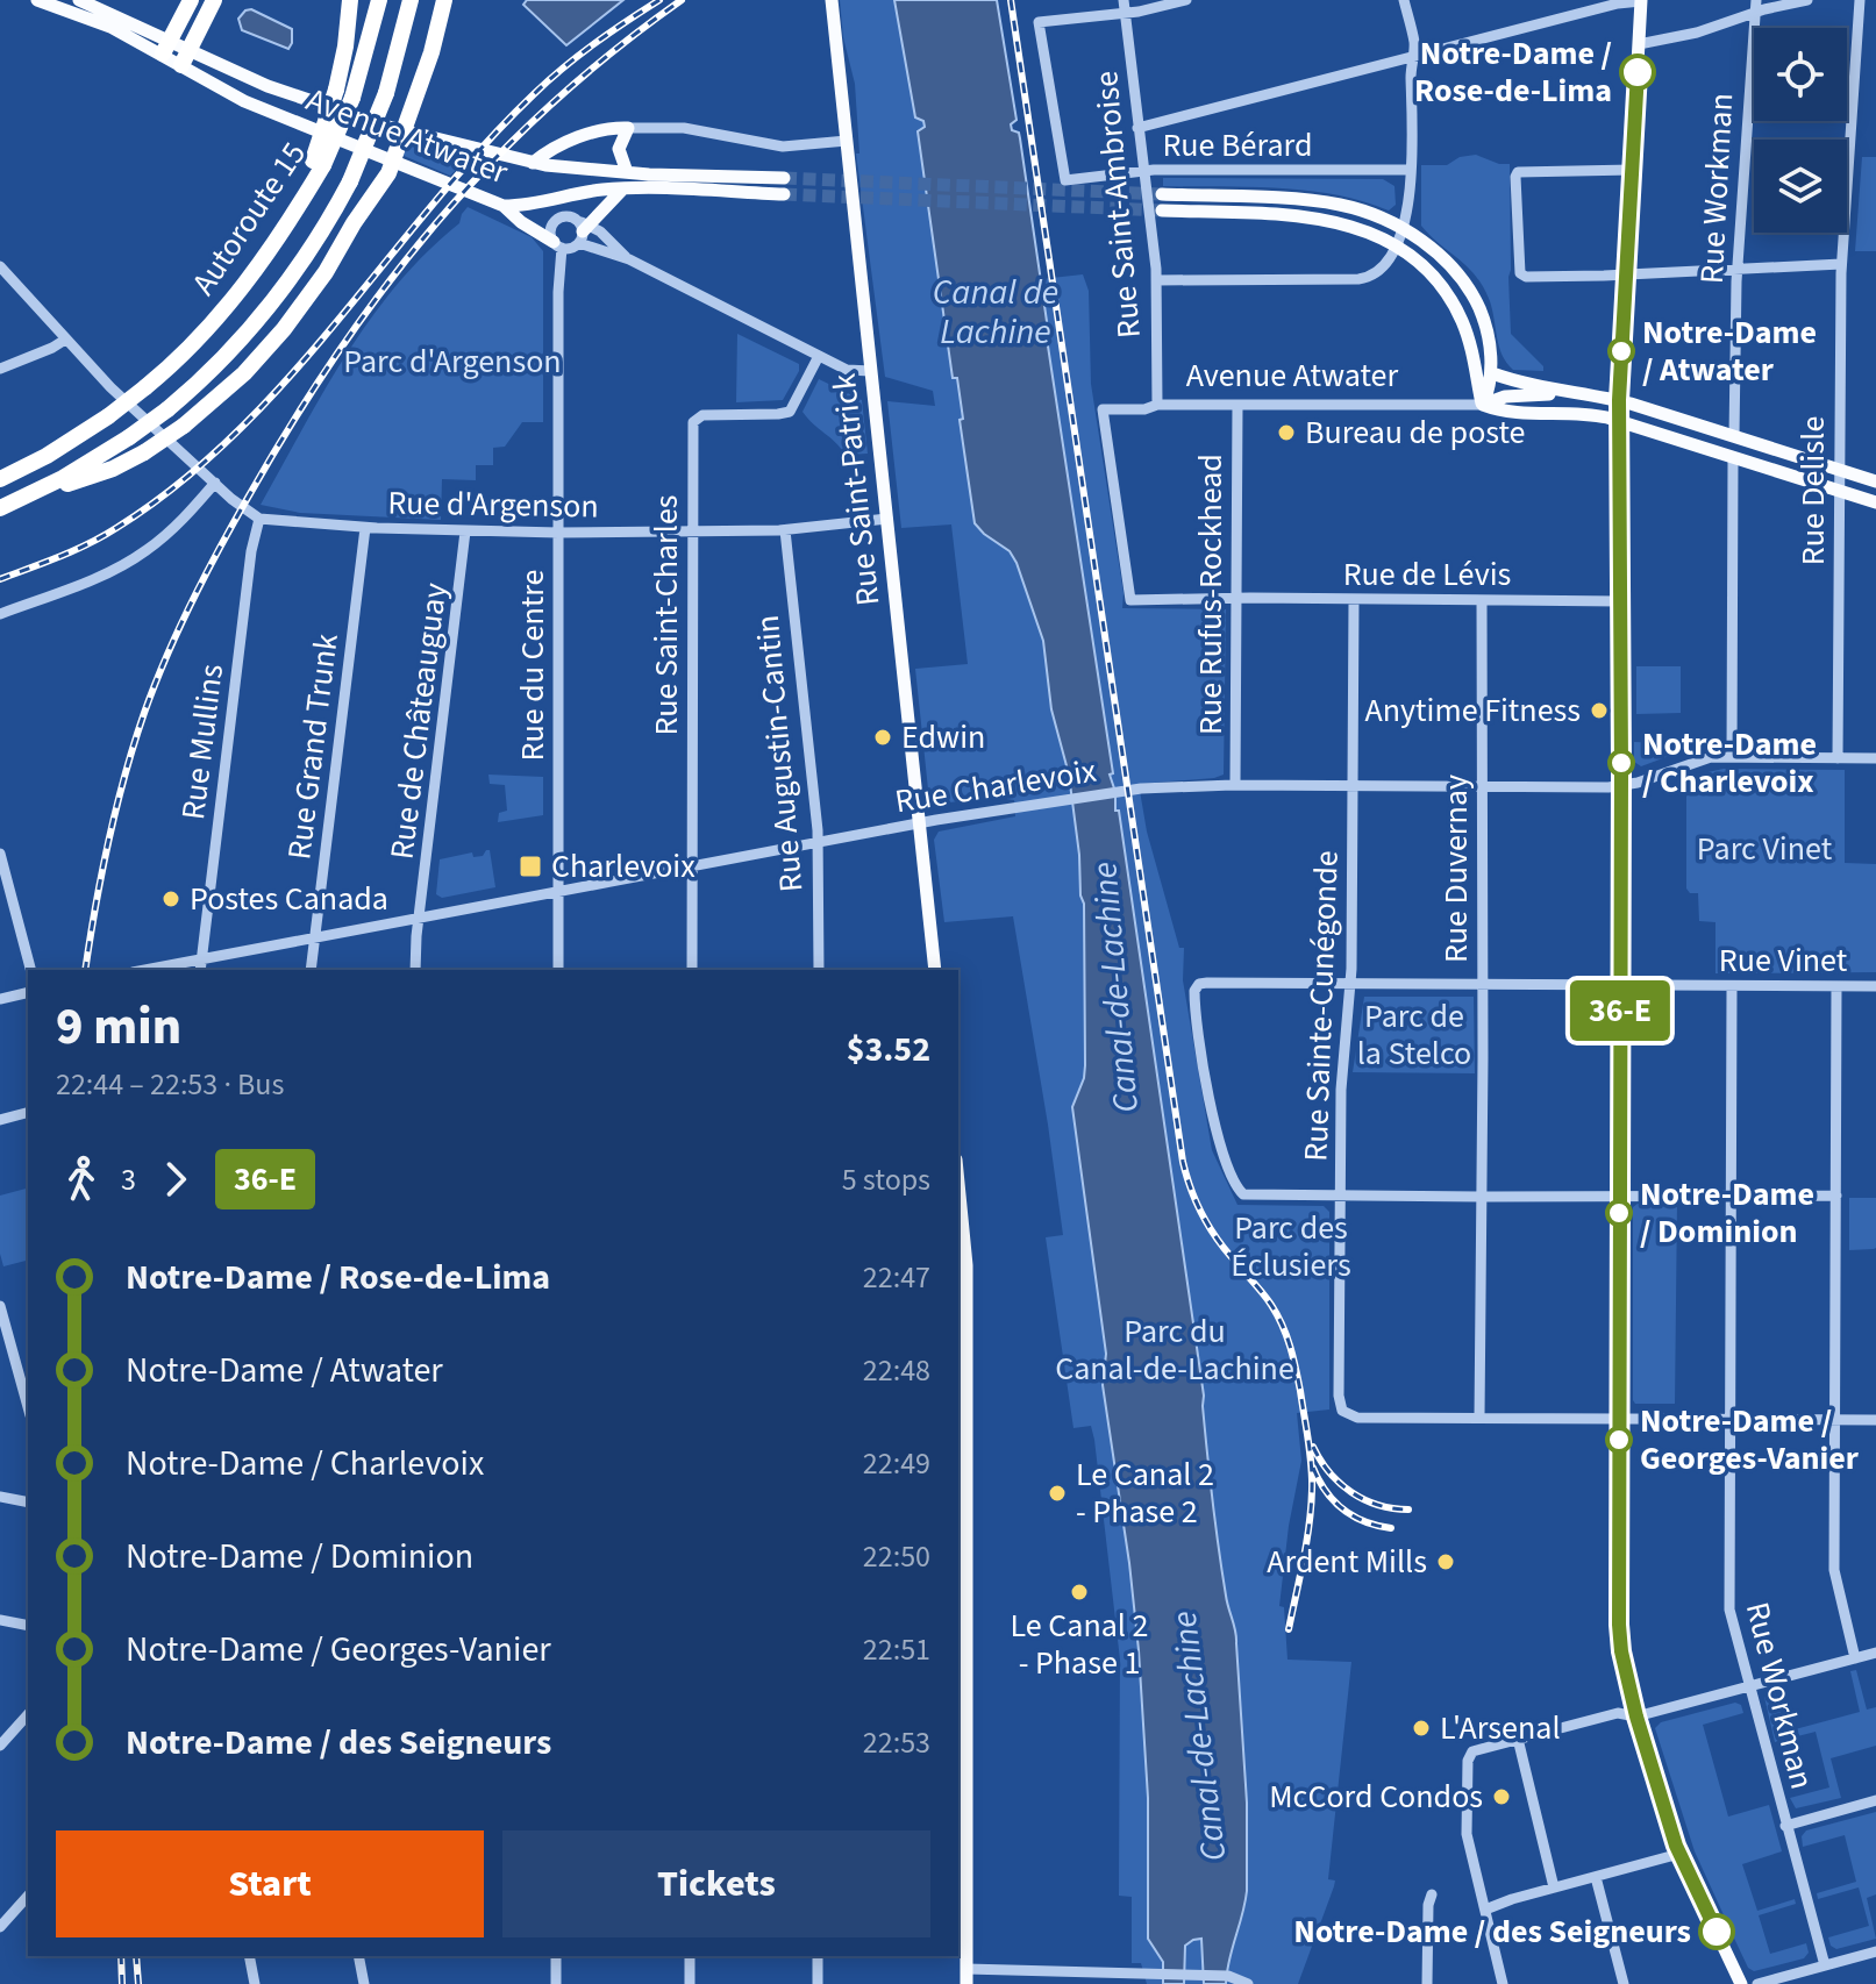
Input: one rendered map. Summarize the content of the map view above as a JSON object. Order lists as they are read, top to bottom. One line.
{"streets":{"highway":["Autoroute 15"],"main road":["Avenue Atwater","Rue Saint-Patrick"],"street":["Rue Bérard","Rue Workman","Rue Saint-Ambroise","Rue Delisle","Rue d'Argenson","Rue de Lévis","Rue Rufus-Rockhead","Rue Saint-Charles","Rue du Centre","Rue de Châteauguay","Rue Mullins","Rue Grand Trunk","Rue Augustin-Cantin","Rue Charlevoix","Rue Duvernay","Rue Vinet","Rue Sainte-Cunégonde"]},"crossings":[["Avenue Atwater","Rue Workman"],["Avenue Atwater","Rue Saint-Ambroise"],["Avenue Atwater","Rue Delisle"],["Avenue Atwater","Rue de Lévis"],["Avenue Atwater","Rue Rufus-Rockhead"],["Rue Bérard","Rue Saint-Ambroise"],["Rue Workman","Rue Vinet"],["Rue Saint-Patrick","Rue d'Argenson"],["Rue Saint-Patrick","Rue Charlevoix"],["Rue Delisle","Rue Charlevoix"],["Rue d'Argenson","Rue Saint-Charles"],["Rue d'Argenson","Rue du Centre"],["Rue d'Argenson","Rue de Châteauguay"],["Rue d'Argenson","Rue Mullins"],["Rue d'Argenson","Rue Grand Trunk"],["Rue d'Argenson","Rue Augustin-Cantin"],["Rue de Lévis","Rue Rufus-Rockhead"],["Rue de Lévis","Rue Duvernay"],["Rue de Lévis","Rue Sainte-Cunégonde"],["Rue Rufus-Rockhead","Rue Charlevoix"],["Rue Saint-Charles","Rue Charlevoix"],["Rue du Centre","Rue Charlevoix"],["Rue de Châteauguay","Rue Charlevoix"],["Rue Mullins","Rue Charlevoix"],["Rue Grand Trunk","Rue Charlevoix"],["Rue Augustin-Cantin","Rue Charlevoix"],["Rue Charlevoix","Rue Duvernay"],["Rue Charlevoix","Rue Sainte-Cunégonde"],["Rue Duvernay","Rue Vinet"],["Rue Duvernay","Rue Sainte-Cunégonde"],["Rue Vinet","Rue Sainte-Cunégonde"]],"water":["Canal de Lachine","Canal-de-Lachine"],"parks":["Parc d'Argenson","Parc Vinet","Parc de la Stelco","Parc des Éclusiers","Parc du Canal-de-Lachine"],"places":{"other":["Notre-Dame / Rose-de-Lima","Notre-Dame / Atwater","Bureau de poste","Anytime Fitness","Edwin","Notre-Dame / Charlevoix","Postes Canada","Notre-Dame / Dominion","Notre-Dame / Georges-Vanier","Le Canal 2 - Phase 2","Ardent Mills","Le Canal 2 - Phase 1","L'Arsenal","McCord Condos","Notre-Dame / des Seigneurs"],"transit":["Charlevoix"]},"lines":["bus line 36-E"],"page":{"on_map":"36-E","heading":["9 min","22:44 – 22:53 · Bus","$3.52"],"legs":["3","36-E","5 stops"],"list":[{"name":"Notre-Dame / Rose-de-Lima","value":"22:47"},{"name":"Notre-Dame / Atwater","value":"22:48"},{"name":"Notre-Dame / Charlevoix","value":"22:49"},{"name":"Notre-Dame / Dominion","value":"22:50"},{"name":"Notre-Dame / Georges-Vanier","value":"22:51"},{"name":"Notre-Dame / des Seigneurs","value":"22:53"}],"buttons":["Start","Tickets"]}}
